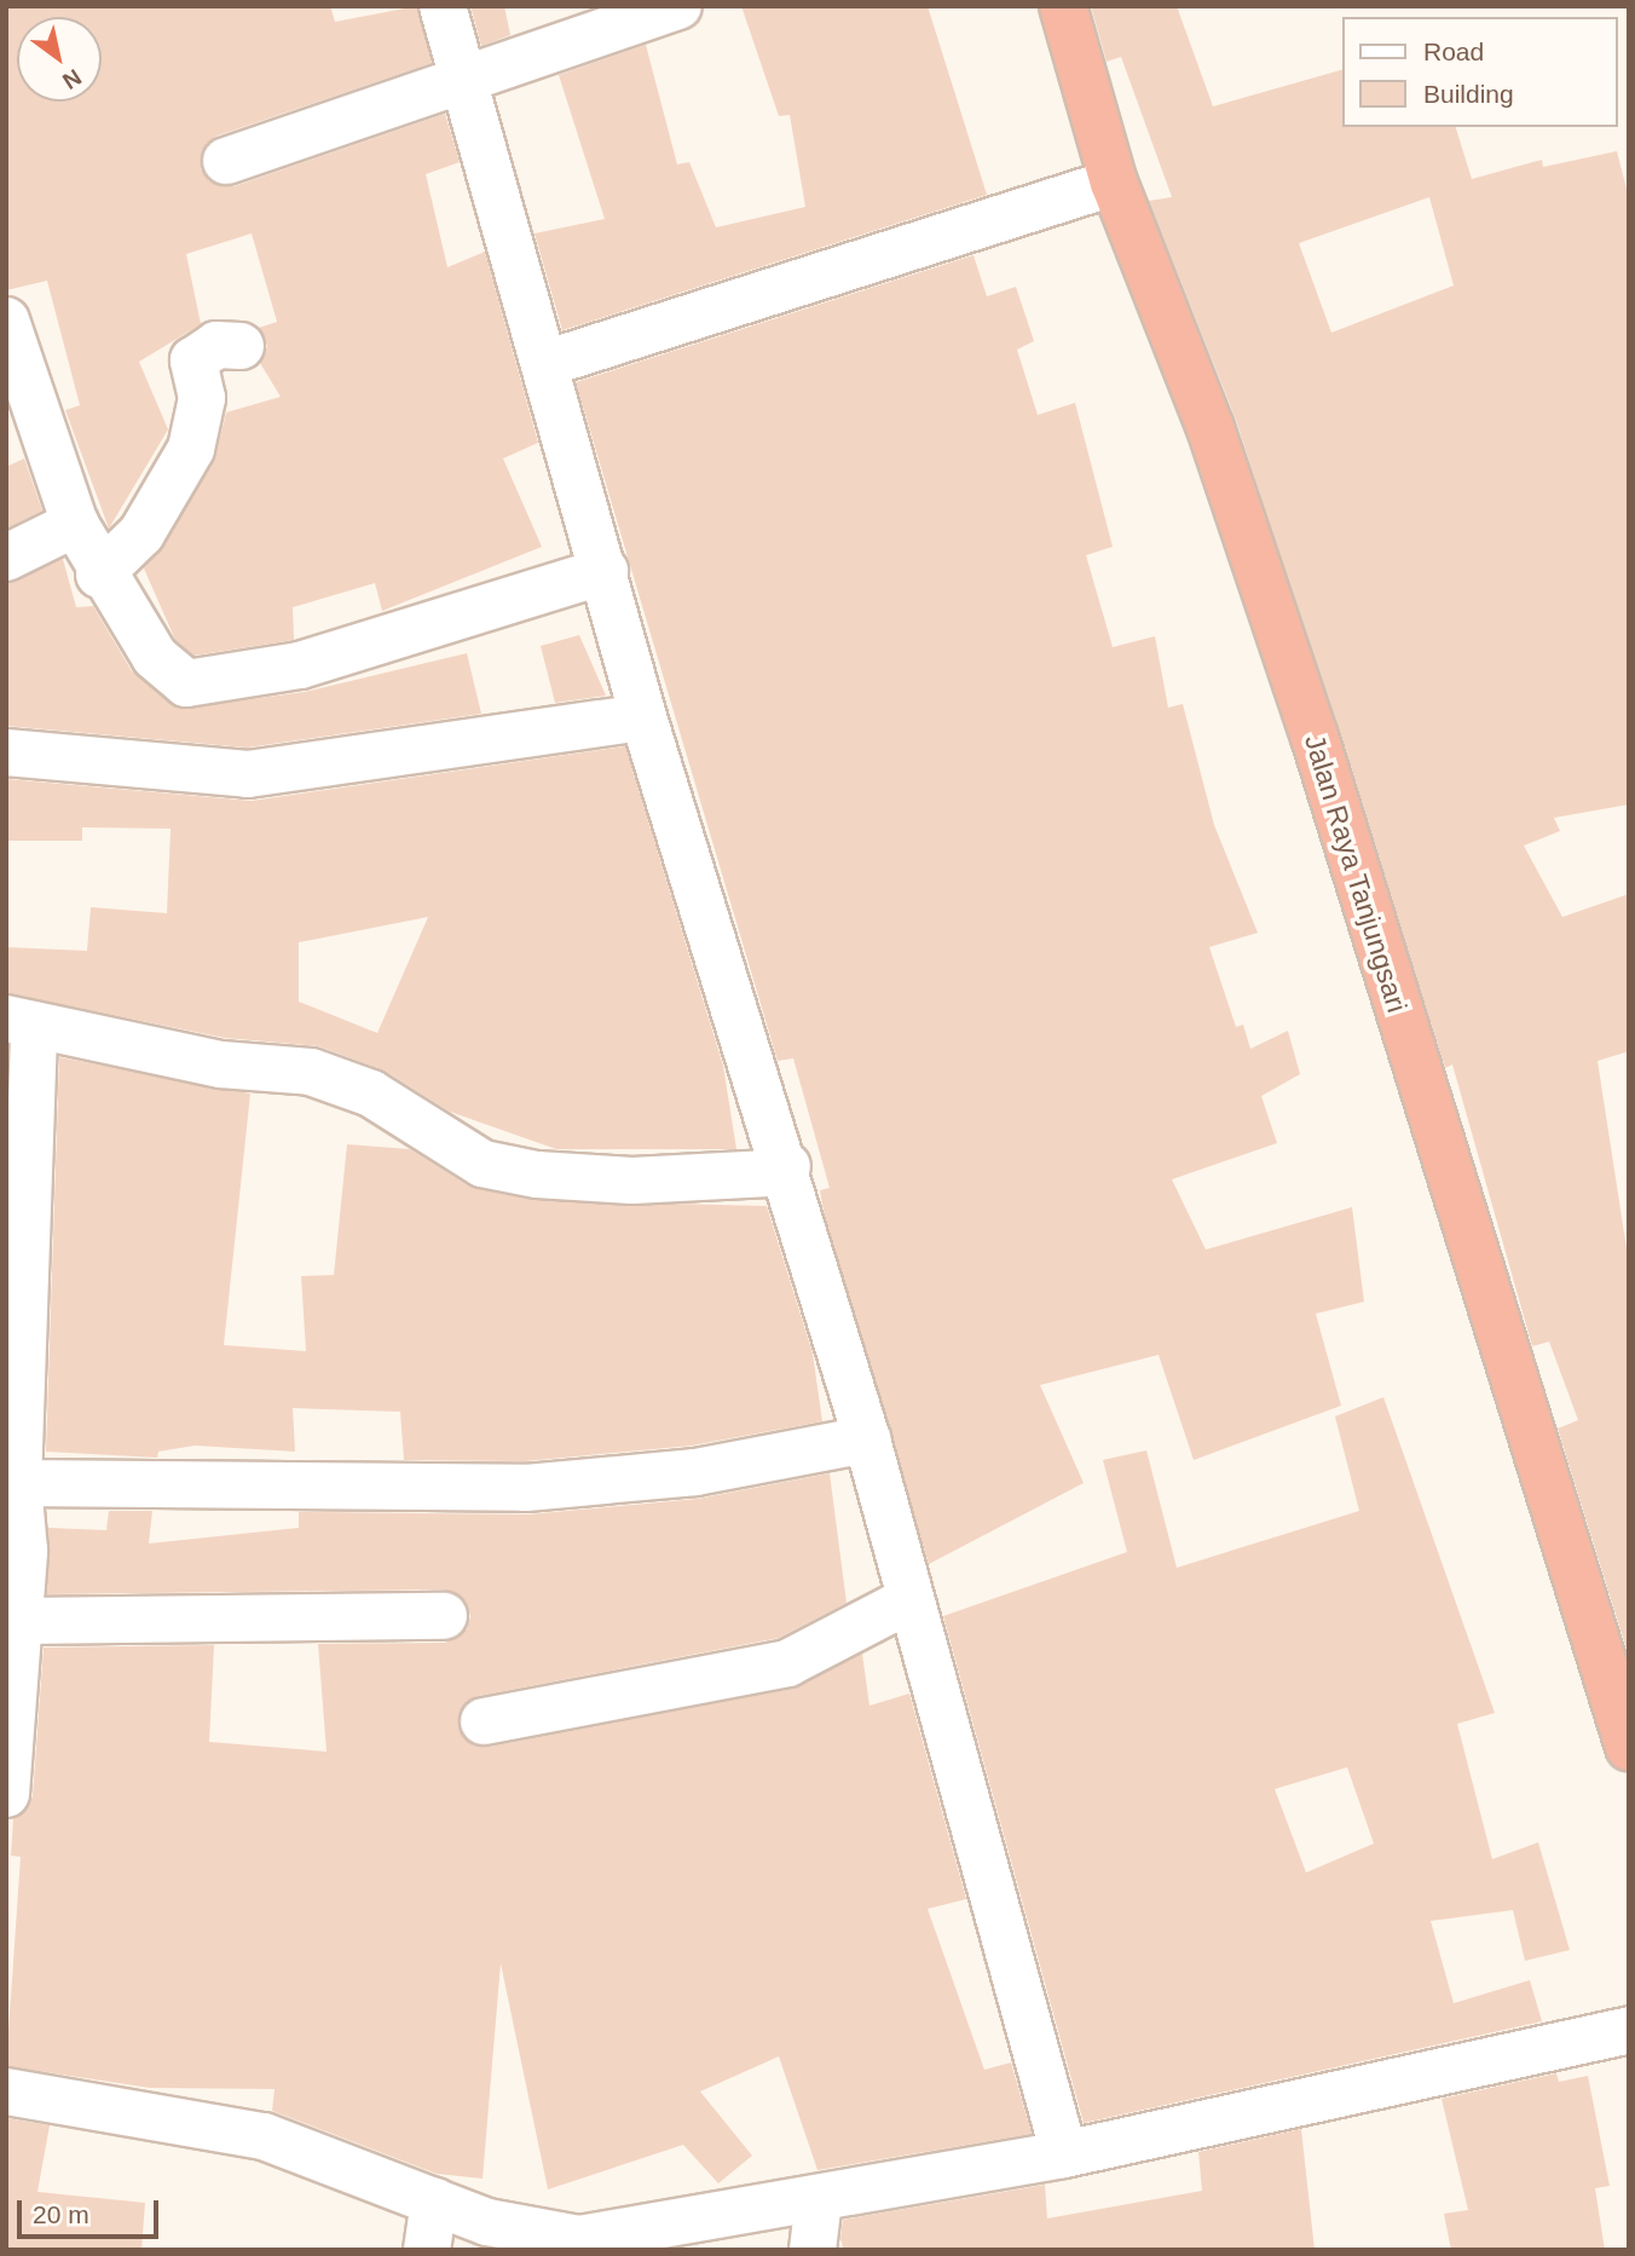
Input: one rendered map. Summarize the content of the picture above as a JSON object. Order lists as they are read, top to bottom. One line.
{"streets":{"highway":["Jalan Raya Tanjungsari"]},"legend":["Road","Building"],"scale_bar":"20 m","north":"bottom right"}
